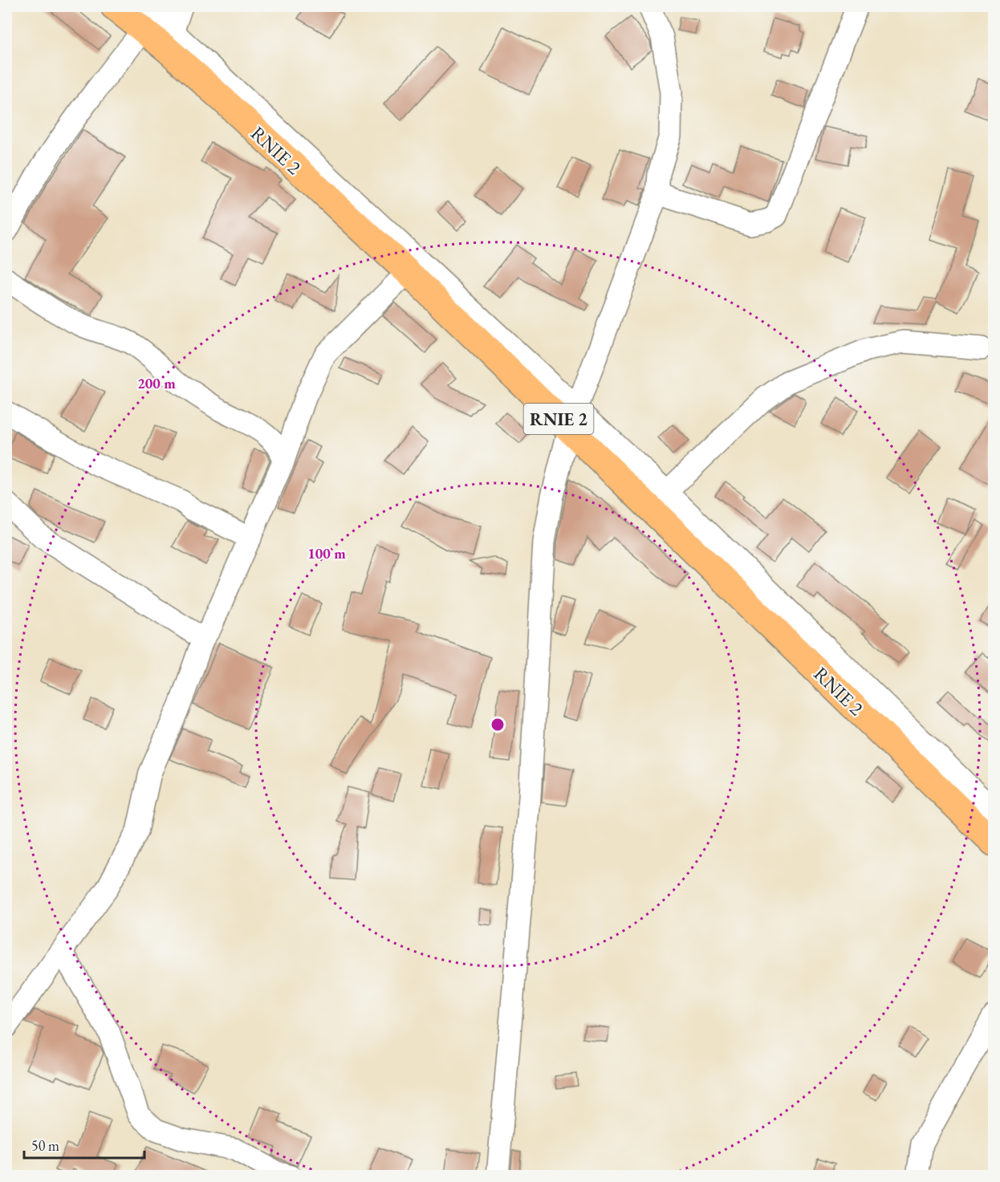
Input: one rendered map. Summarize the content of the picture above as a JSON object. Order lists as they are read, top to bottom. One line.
{"streets":{"highway":["RNIE 2"]},"scale_bar":"50 m","rings":["200 m","100 m"]}
